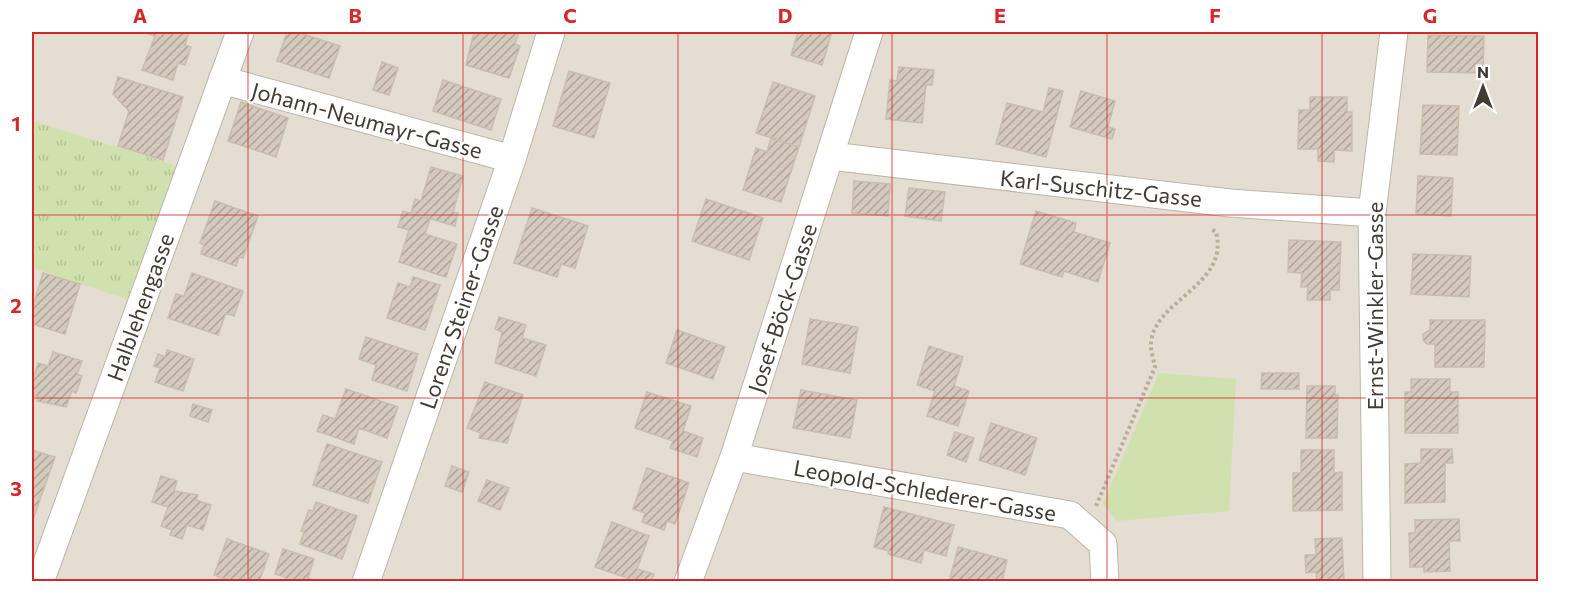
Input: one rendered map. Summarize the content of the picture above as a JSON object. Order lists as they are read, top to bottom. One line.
{"streets":{"street":["Johann-Neumayr-Gasse","Karl-Suschitz-Gasse","Ernst-Winkler-Gasse","Halblehengasse","Lorenz Steiner-Gasse","Josef-Böck-Gasse","Leopold-Schlederer-Gasse"]},"crossings":[["Johann-Neumayr-Gasse","Halblehengasse"],["Johann-Neumayr-Gasse","Lorenz Steiner-Gasse"],["Karl-Suschitz-Gasse","Ernst-Winkler-Gasse"],["Karl-Suschitz-Gasse","Josef-Böck-Gasse"],["Josef-Böck-Gasse","Leopold-Schlederer-Gasse"]],"north":"top","grid":{"columns":["A","B","C","D","E","F","G"],"rows":["1","2","3"]}}
